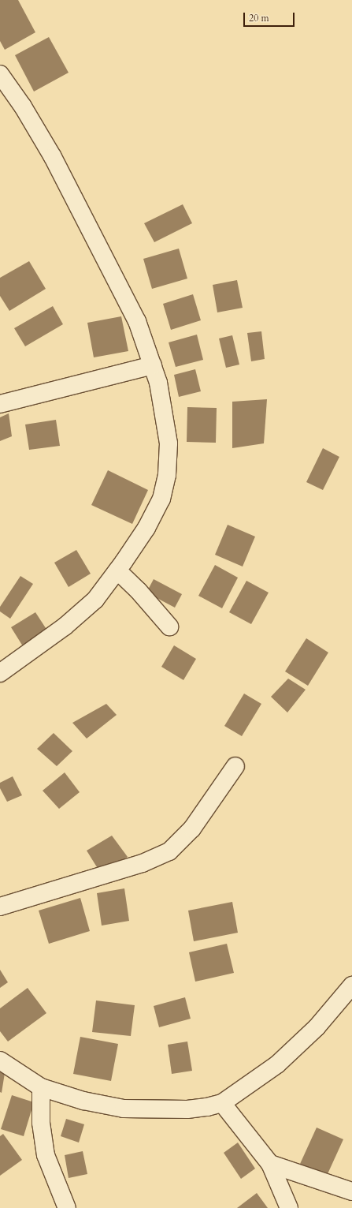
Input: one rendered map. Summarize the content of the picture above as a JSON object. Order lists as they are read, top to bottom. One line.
{"scale_bar":"20 m"}
